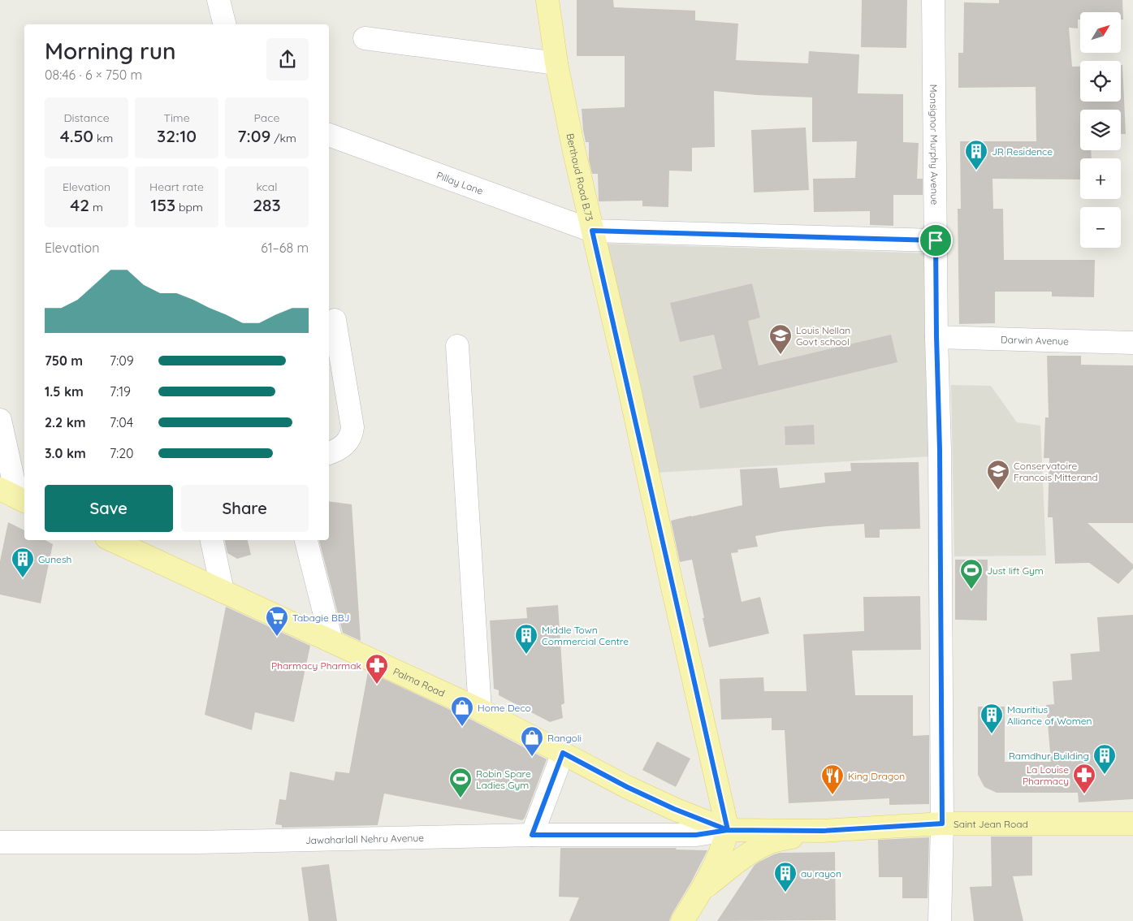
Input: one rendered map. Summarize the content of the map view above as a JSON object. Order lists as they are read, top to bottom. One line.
{"streets":{"main road":["Berthaud Road B.73","Palma Road","Saint Jean Road"],"street":["Monsignor Murphy Avenue","Pillay Lane","Darwin Avenue","Jawaharlall Nehru Avenue"]},"crossings":[["Monsignor Murphy Avenue","Pillay Lane"],["Monsignor Murphy Avenue","Darwin Avenue"],["Monsignor Murphy Avenue","Saint Jean Road"],["Berthaud Road B.73","Pillay Lane"],["Berthaud Road B.73","Palma Road"],["Berthaud Road B.73","Saint Jean Road"],["Berthaud Road B.73","Jawaharlall Nehru Avenue"],["Palma Road","Saint Jean Road"],["Palma Road","Jawaharlall Nehru Avenue"],["Saint Jean Road","Jawaharlall Nehru Avenue"]],"places":{"building":["JR Residence","Gunesh","Middle Town Commercial Centre","Mauritius Alliance of Women","Ramdhur Building","au rayon"],"school or university":["Louis Nellan Govt school","Conservatoire Francois Mitterand"],"sports":["Just lift Gym","Robin Spare Ladies Gym"],"supermarket":["Tabagie BBJ"],"pharmacy":["Pharmacy Pharmak","La Louise Pharmacy"],"shop":["Home Deco","Rangoli"],"restaurant":["King Dragon"]},"north":"top right","page":{"map_buttons":["+","−"],"heading":["Morning run","08:46 · 6 × 750 m"],"stats":[["Distance","4.50 km"],["Time","32:10"],["Pace","7:09 /km"],["Elevation","42 m"],["Heart rate","153 bpm"],["kcal","283"]],"chart":["Elevation","61–68 m"],"list":[{"name":"750 m","note":"7:09"},{"name":"1.5 km","note":"7:19"},{"name":"2.2 km","note":"7:04"},{"name":"3.0 km","note":"7:20"}],"buttons":["Save","Share"]}}
